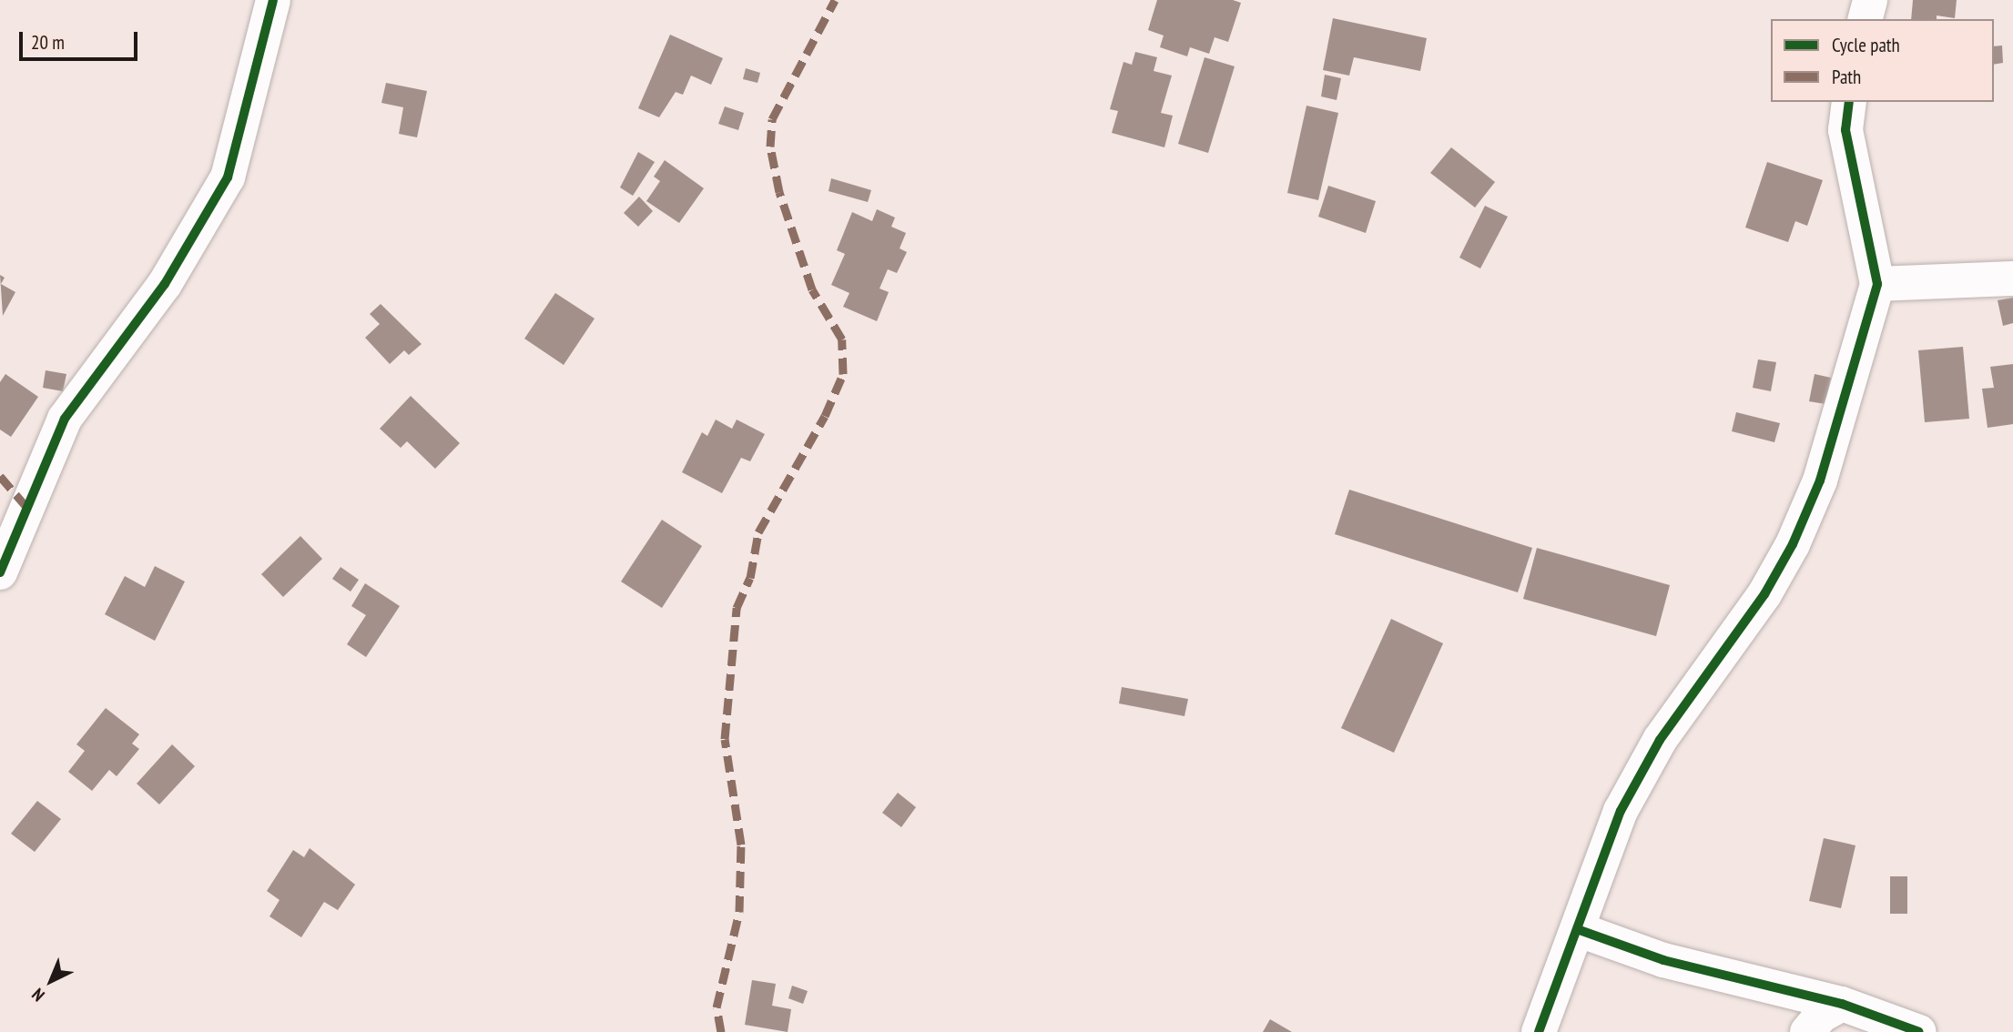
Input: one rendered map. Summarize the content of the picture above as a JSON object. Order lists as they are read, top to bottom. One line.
{"legend":["Cycle path","Path"],"scale_bar":"20 m","north":"bottom left"}
